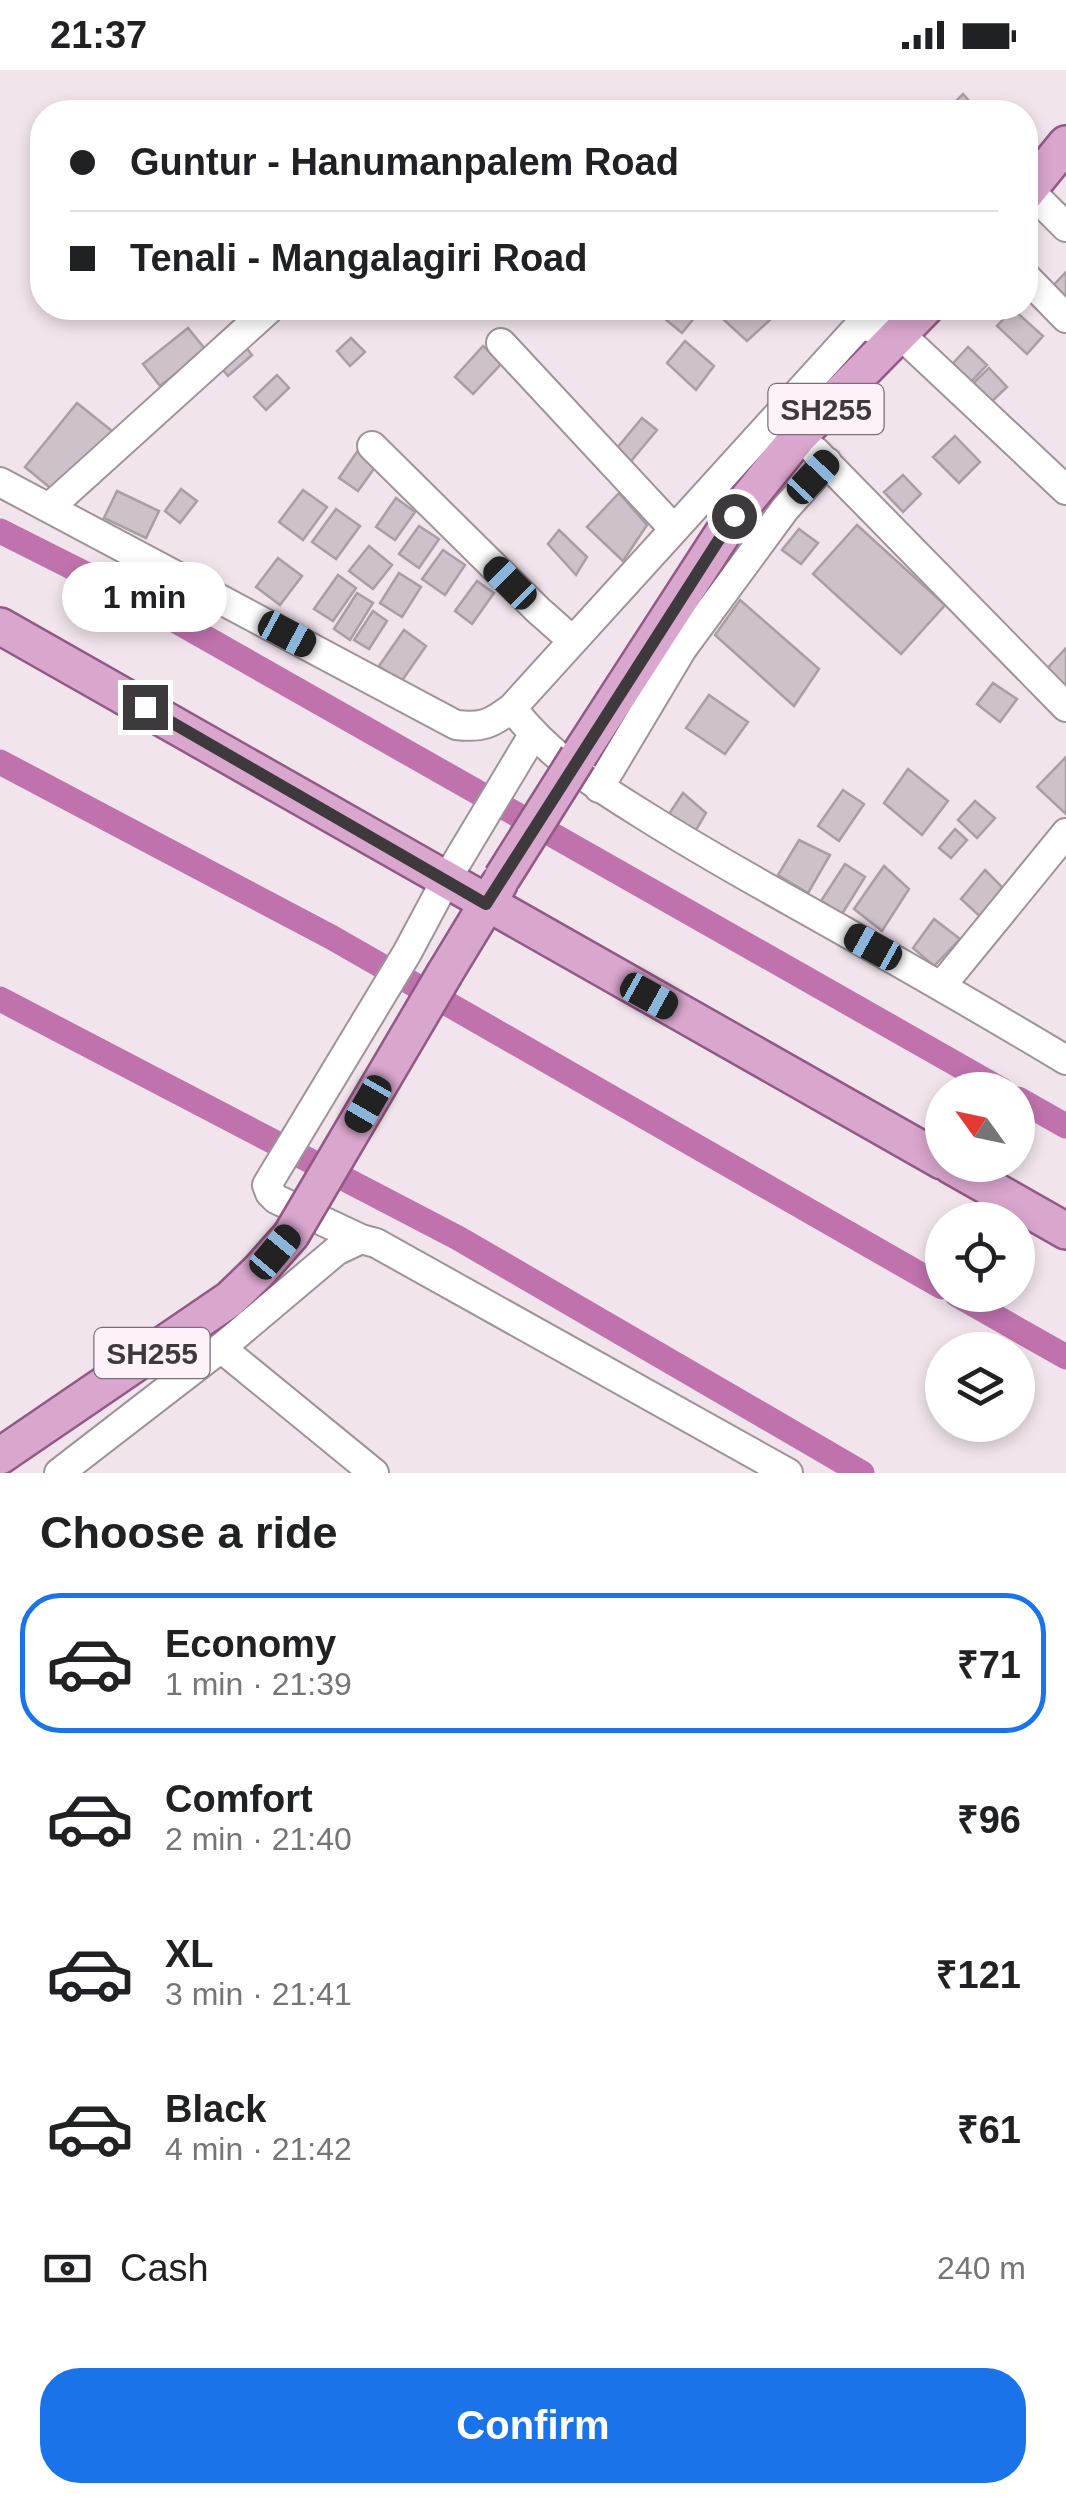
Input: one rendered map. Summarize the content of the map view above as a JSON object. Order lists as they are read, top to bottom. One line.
{"streets":{"main road":["SH255"]},"north":"top left","page":{"status":"21:37","banner":["Guntur - Hanumanpalem Road","Tenali - Mangalagiri Road"],"bubble":"1 min","heading":"Choose a ride","list":[{"name":"Economy","note":"1 min · 21:39","value":"₹71"},{"name":"Comfort","note":"2 min · 21:40","value":"₹96"},{"name":"XL","note":"3 min · 21:41","value":"₹121"},{"name":"Black","note":"4 min · 21:42","value":"₹61"}],"pay":["Cash","240 m"],"buttons":"Confirm"}}
